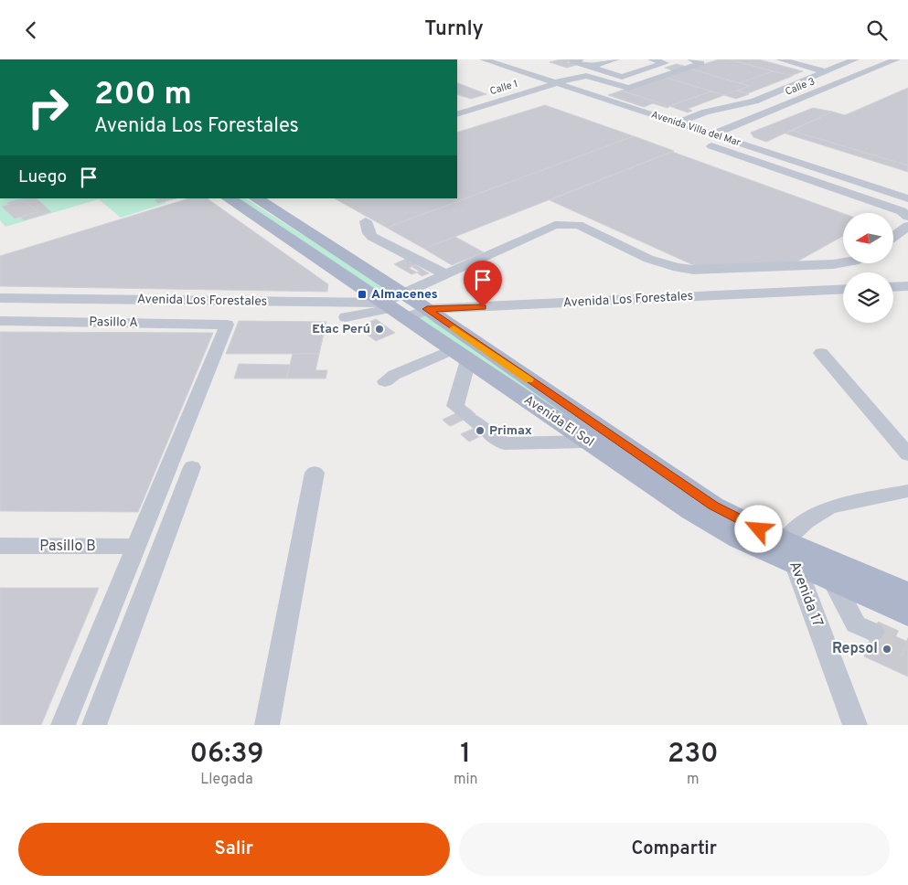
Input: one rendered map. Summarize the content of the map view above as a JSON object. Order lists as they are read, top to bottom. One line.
{"streets":{"main road":["Avenida El Sol"],"street":["Calle 3","Calle 1","Avenida Villa del Mar","Avenida Los Forestales","Pasillo A","Pasillo B","Avenida 17"]},"crossings":[["Calle 3","Avenida Villa del Mar"],["Calle 1","Avenida Villa del Mar"],["Avenida Los Forestales","Avenida El Sol"],["Pasillo A","Pasillo B"],["Avenida El Sol","Avenida 17"]],"places":{"transit":["Almacenes"],"other":["Etac Perú","Primax","Repsol"]},"north":"left","page":{"header":"Turnly","turn":["200 m","Avenida Los Forestales"],"then":"Luego","eta":["06:39","Llegada","1","min","230","m"],"buttons":["Salir","Compartir"]}}
